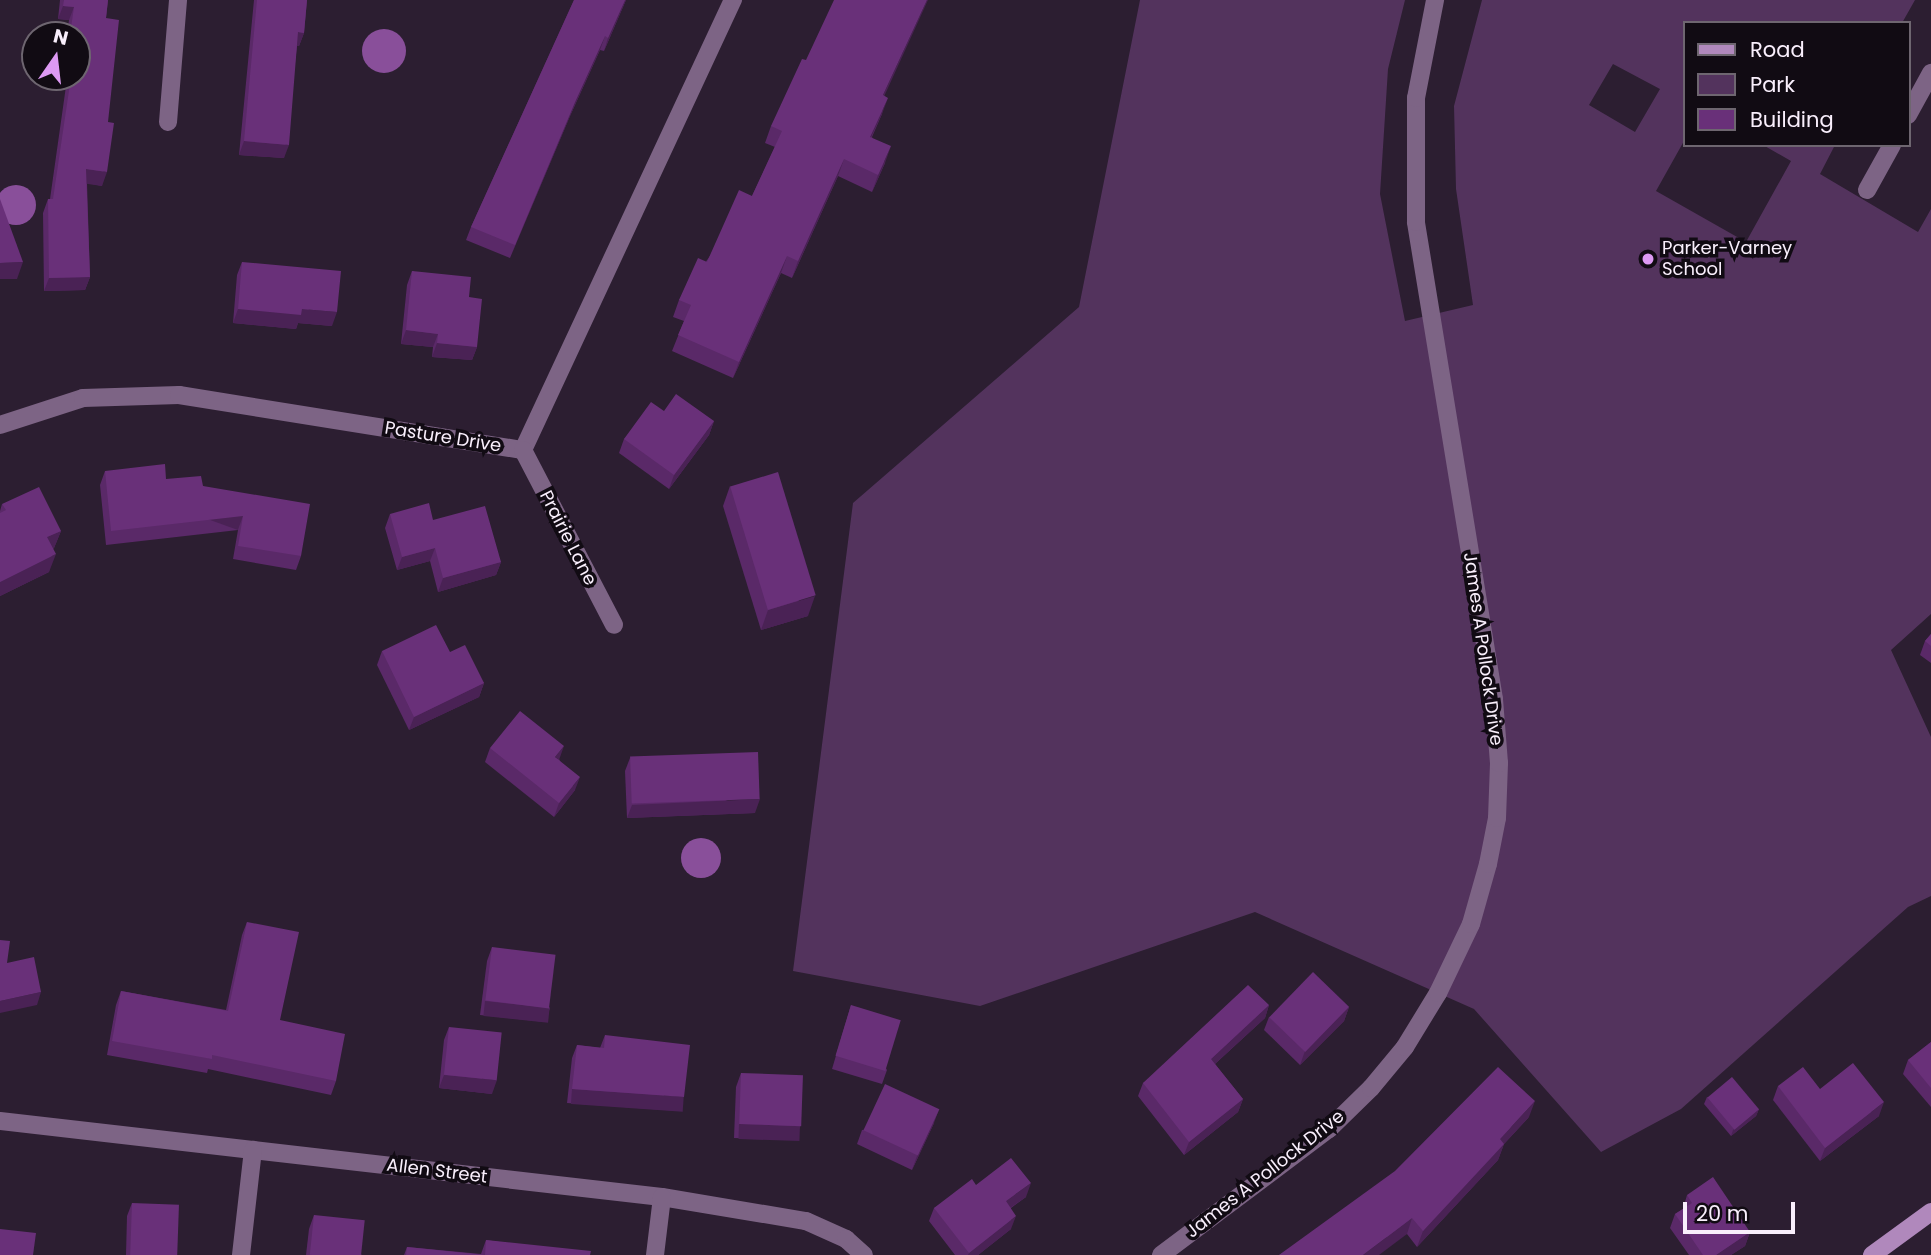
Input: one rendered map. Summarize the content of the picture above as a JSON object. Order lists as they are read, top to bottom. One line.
{"streets":{"street":["Pasture Drive","Prairie Lane","James A Pollock Drive","Allen Street"]},"crossings":[["Pasture Drive","Prairie Lane"]],"places":["Parker-Varney School"],"legend":["Road","Park","Building"],"scale_bar":"20 m","north":"top"}
